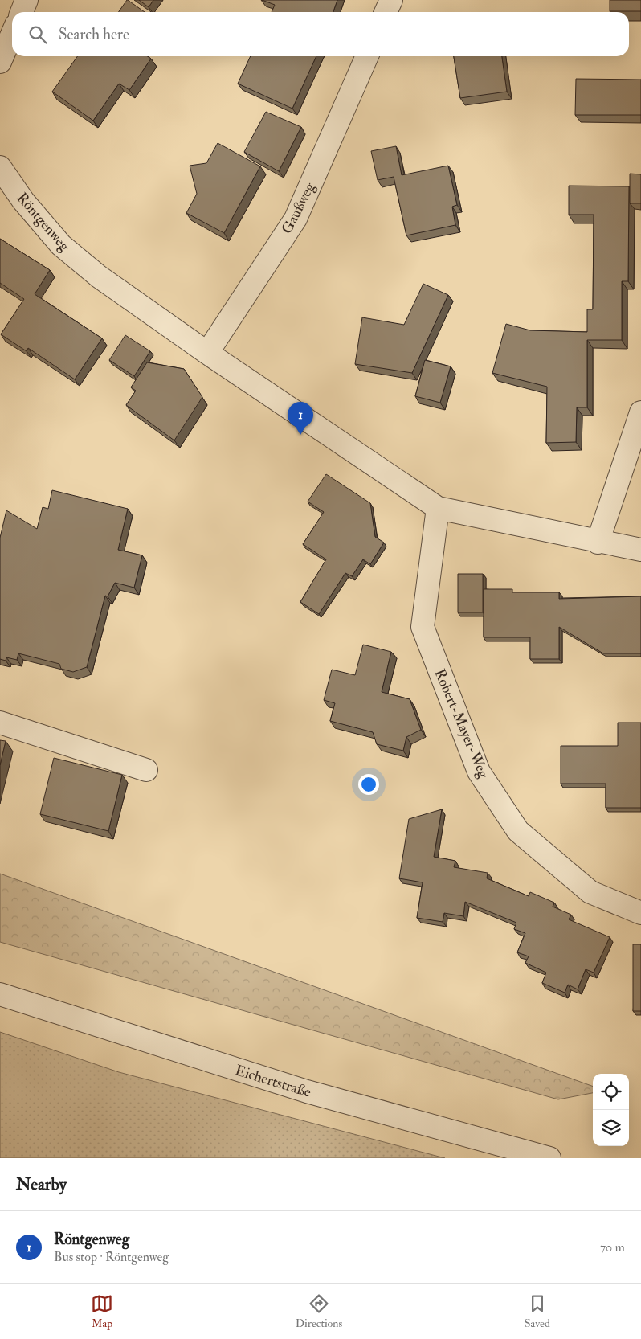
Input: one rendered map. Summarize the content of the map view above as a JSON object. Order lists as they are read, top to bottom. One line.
{"streets":{"street":["Gaußweg","Röntgenweg","Robert-Mayer-Weg","Eichertstraße"]},"crossings":[["Gaußweg","Röntgenweg"],["Röntgenweg","Robert-Mayer-Weg"]],"page":{"search":"Search here","pins":"1","heading":"Nearby","list":[{"mark":"1","name":"Röntgenweg","note":"Bus stop · Röntgenweg","value":"70 m"}],"nav":["Map","Directions","Saved"]}}
